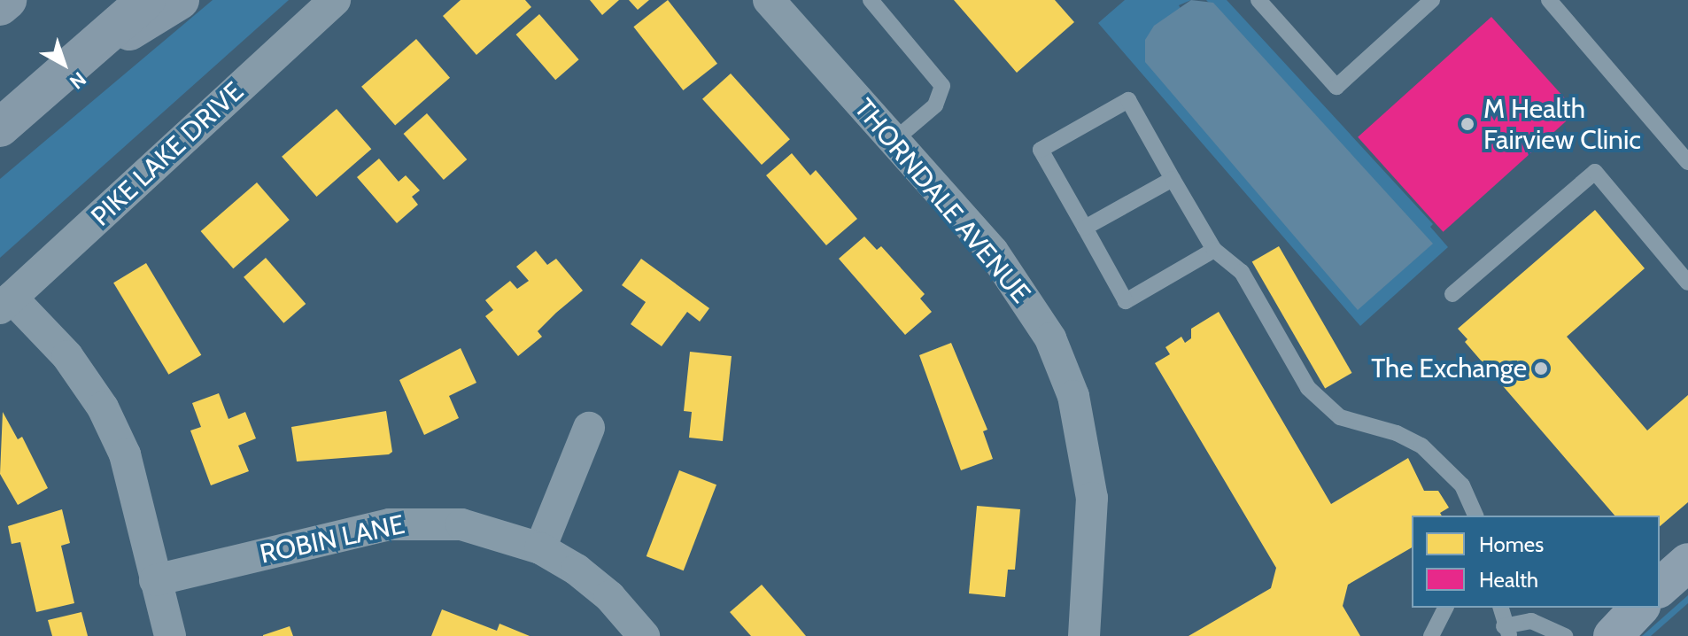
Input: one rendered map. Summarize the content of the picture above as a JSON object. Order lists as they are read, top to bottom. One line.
{"streets":{"street":["PIKE LAKE DRIVE","THORNDALE AVENUE","ROBIN LANE"]},"places":["M Health Fairview Clinic","The Exchange"],"legend":["Homes","Health"],"north":"bottom right"}
